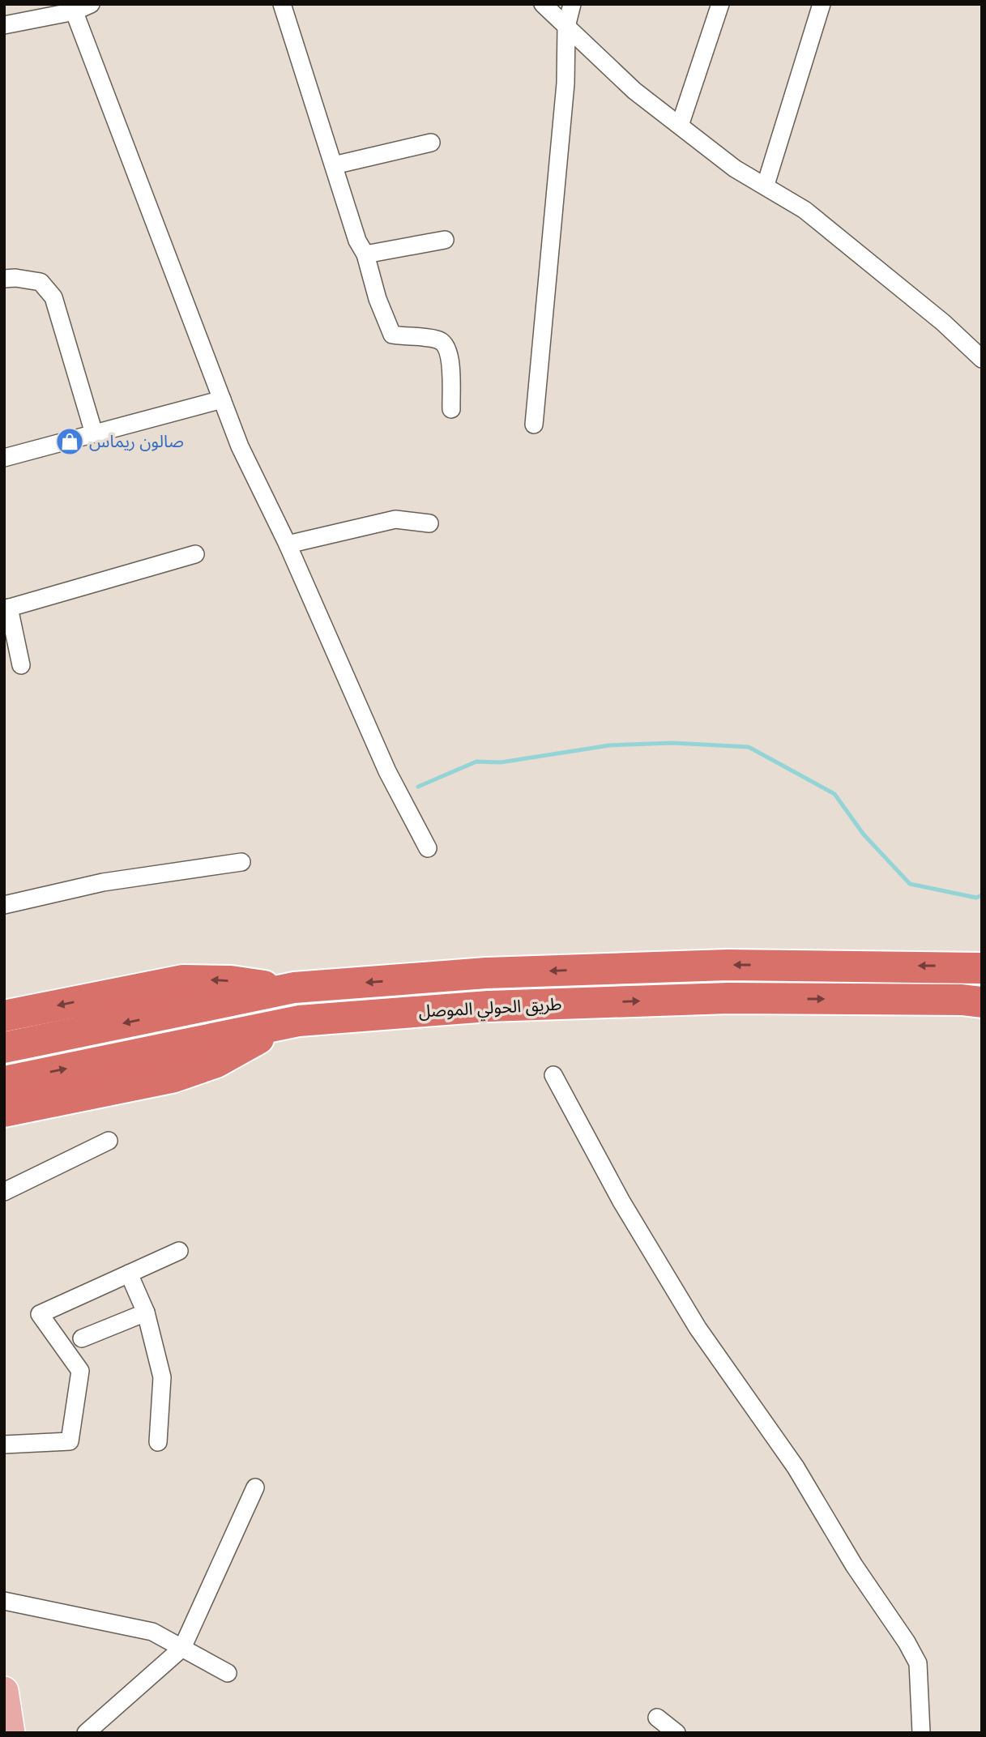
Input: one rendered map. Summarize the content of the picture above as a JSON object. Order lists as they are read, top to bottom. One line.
{"streets":{"highway":["طريق الحولي الموصل"]},"places":{"shop":["صالون ريماس"]}}
